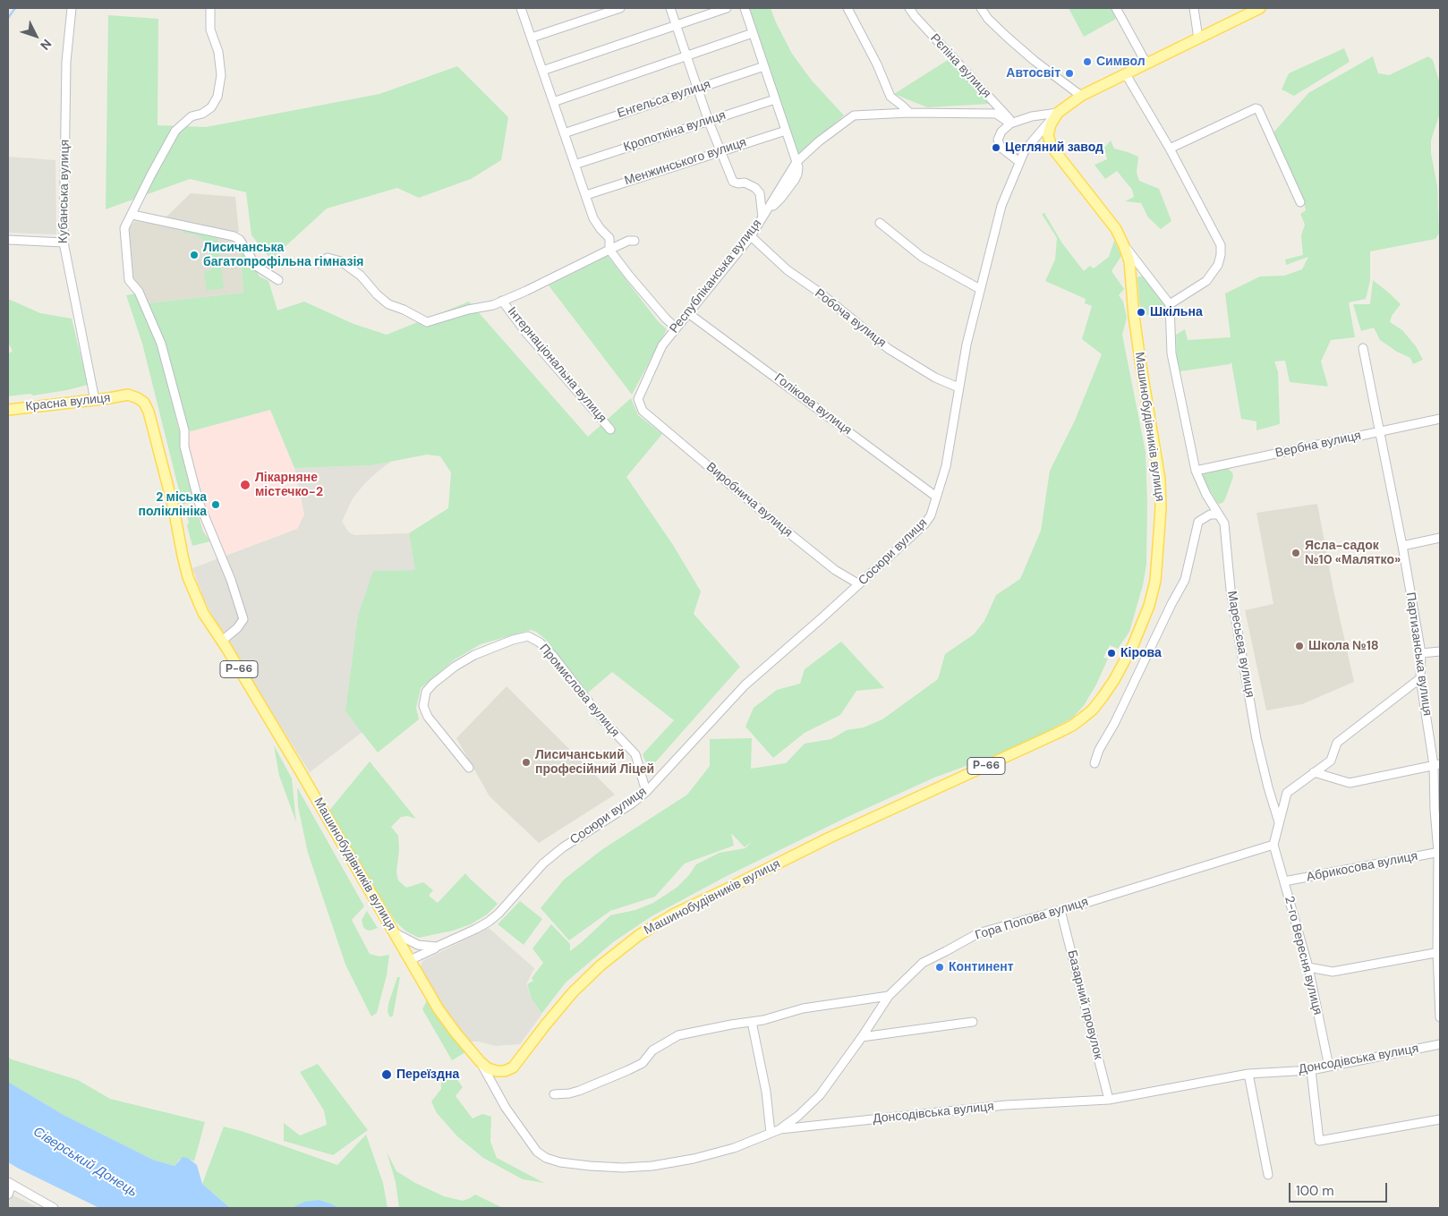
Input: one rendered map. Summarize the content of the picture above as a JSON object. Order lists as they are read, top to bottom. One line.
{"streets":{"main road":["Красна вулиця","Машинобудівників вулиця","Сосюри вулиця","Р-66"],"street":["Рєпіна вулиця","Енгельса вулиця","Кропоткіна вулиця","Менжинського вулиця","Кубанська вулиця","Республіканська вулиця","Робоча вулиця","Інтернаціональна вулиця","Голікова вулиця","Вербна вулиця","Виробнича вулиця","Маресьєва вулиця","Партизанська вулиця","Промислова вулиця","Абрикосова вулиця","Гора Попова вулиця","2-го Вересня вулиця","Базарний провулок","Донсодівська вулиця"]},"crossings":[["Рєпіна вулиця","Республіканська вулиця"],["Кубанська вулиця","Красна вулиця"],["Республіканська вулиця","Робоча вулиця"],["Республіканська вулиця","Голікова вулиця"],["Республіканська вулиця","Виробнича вулиця"],["Робоча вулиця","Сосюри вулиця"],["Красна вулиця","Машинобудівників вулиця"],["Голікова вулиця","Сосюри вулиця"],["Машинобудівників вулиця","Сосюри вулиця"],["Машинобудівників вулиця","Донсодівська вулиця"],["Вербна вулиця","Маресьєва вулиця"],["Вербна вулиця","Партизанська вулиця"],["Виробнича вулиця","Сосюри вулиця"],["Сосюри вулиця","Промислова вулиця"],["Партизанська вулиця","Абрикосова вулиця"],["Абрикосова вулиця","2-го Вересня вулиця"],["Гора Попова вулиця","2-го Вересня вулиця"],["Гора Попова вулиця","Базарний провулок"],["Гора Попова вулиця","Донсодівська вулиця"],["2-го Вересня вулиця","Донсодівська вулиця"],["Базарний провулок","Донсодівська вулиця"]],"water":["Сіверський Донець"],"places":["Символ","Автосвіт","Цегляний завод","Лисичанська багатопрофільна гімназія","Шкільна","Лікарняне містечко-2","2 міська поліклініка","Ясла-садок №10 «Малятко»","Школа №18","Кірова","Лисичанський професійний Ліцей","Континент","Переїздна"],"scale_bar":"100 m","north":"bottom right"}
